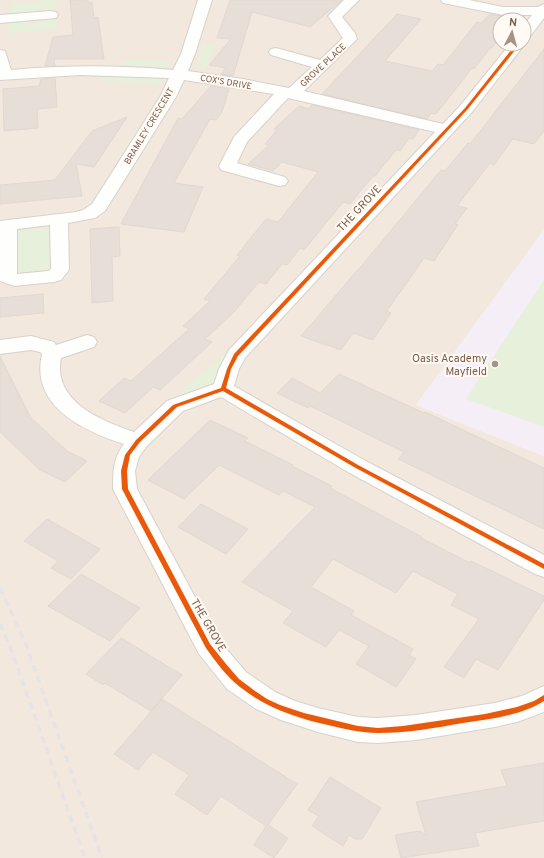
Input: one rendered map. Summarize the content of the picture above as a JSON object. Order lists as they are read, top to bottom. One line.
{"streets":{"street":["GROVE PLACE","COX'S DRIVE","BRAMLEY CRESCENT","THE GROVE"]},"crossings":[["GROVE PLACE","COX'S DRIVE"],["COX'S DRIVE","BRAMLEY CRESCENT"],["COX'S DRIVE","THE GROVE"]],"places":["Oasis Academy Mayfield"],"north":"top"}
